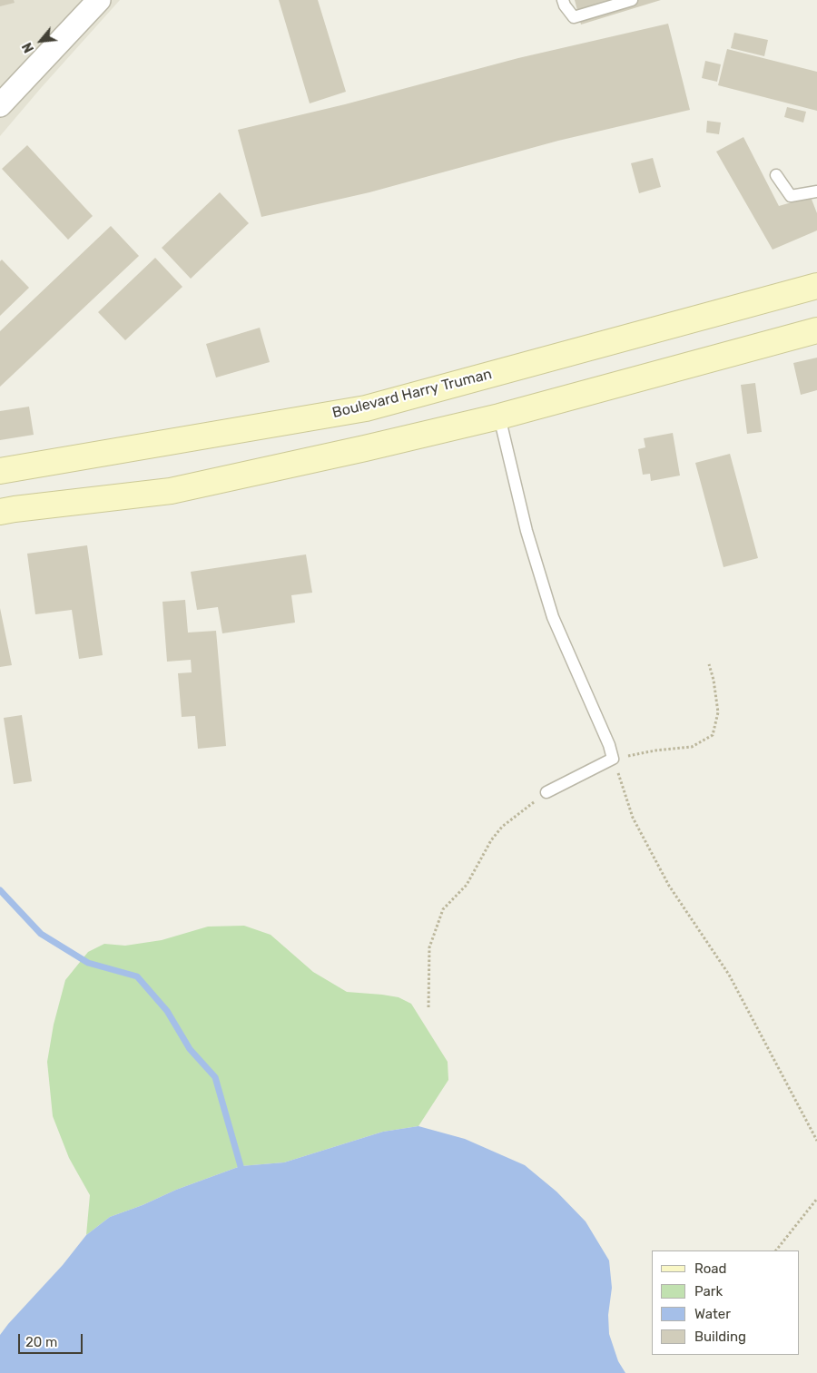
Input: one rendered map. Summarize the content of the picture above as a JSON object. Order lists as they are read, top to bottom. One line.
{"streets":{"main road":["Boulevard Harry Truman"]},"legend":["Road","Park","Water","Building"],"scale_bar":"20 m","north":"bottom left"}
